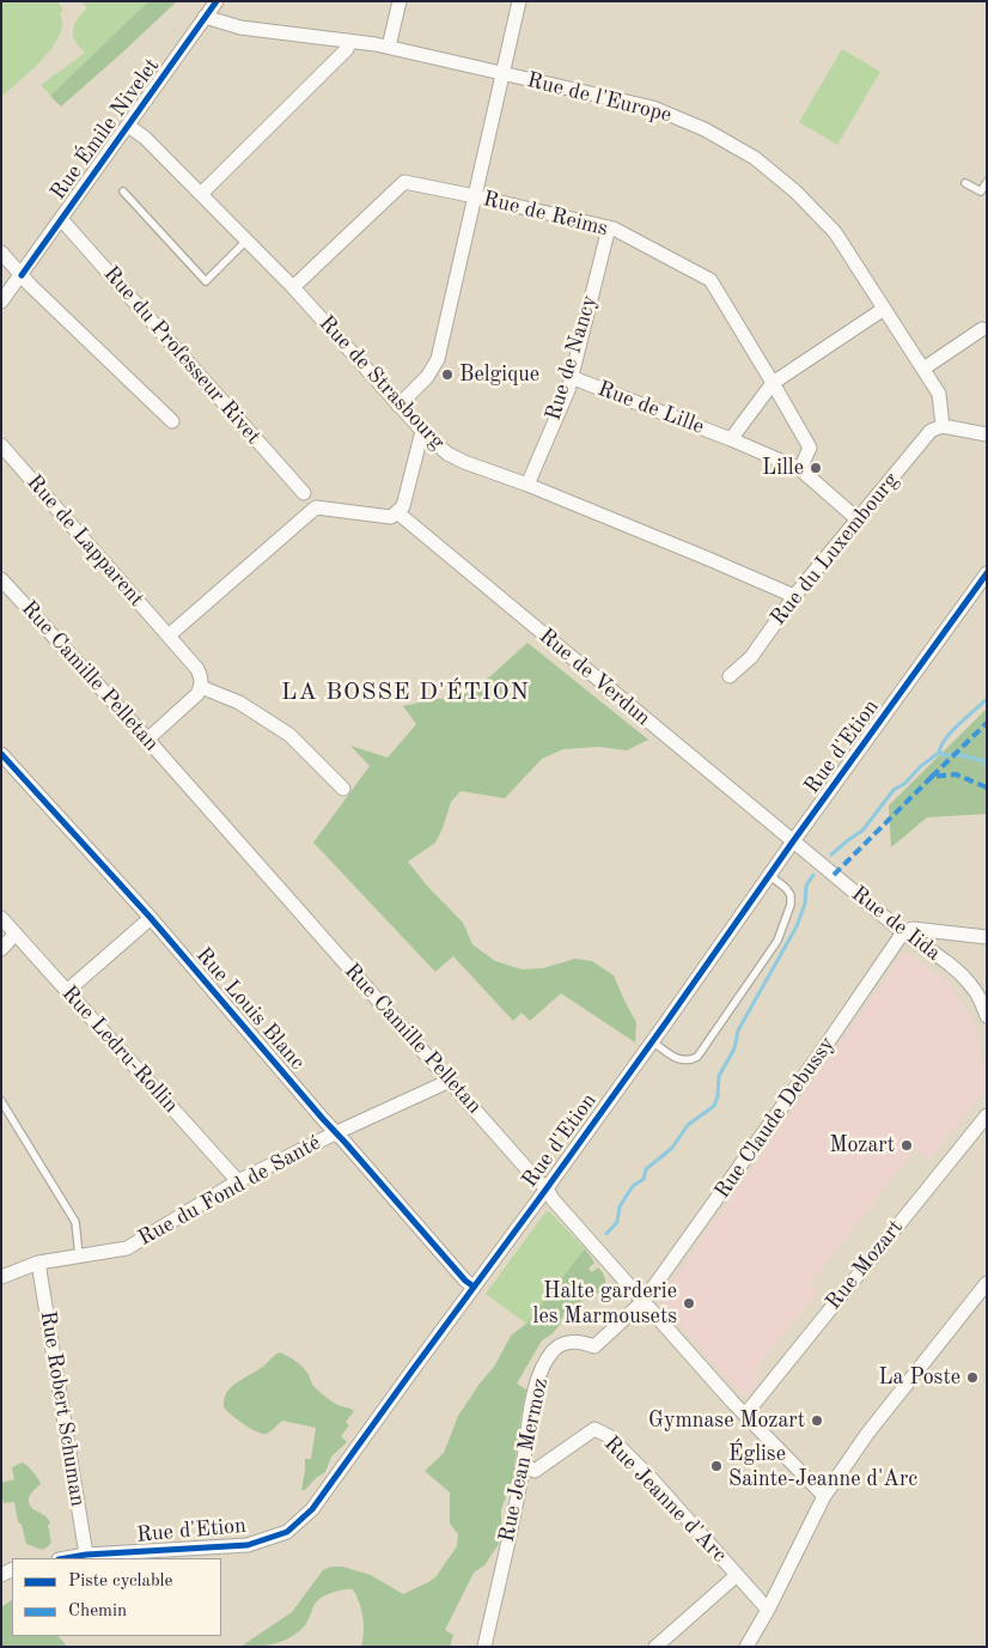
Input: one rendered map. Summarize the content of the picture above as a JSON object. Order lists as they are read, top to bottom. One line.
{"streets":{"street":["Rue de l'Europe","Rue Émile Nivelet","Rue de Reims","Rue du Professeur Rivet","Rue de Nancy","Rue de Strasbourg","Rue de Lille","Rue de Lapparent","Rue du Luxembourg","Rue Camille Pelletan","Rue de Verdun","Rue d'Etion","Rue de Iida","Rue Louis Blanc","Rue Ledru-Rollin","Rue Claude Debussy","Rue du Fond de Santé","Rue Mozart","Rue Robert Schuman","Rue Jean Mermoz","Rue Jeanne d'Arc"]},"crossings":[["Rue de l'Europe","Rue Émile Nivelet"],["Rue de l'Europe","Rue de Lille"],["Rue de l'Europe","Rue du Luxembourg"],["Rue Émile Nivelet","Rue du Professeur Rivet"],["Rue Émile Nivelet","Rue de Strasbourg"],["Rue de Reims","Rue de Nancy"],["Rue de Reims","Rue de Strasbourg"],["Rue de Reims","Rue de Lille"],["Rue de Nancy","Rue de Strasbourg"],["Rue de Nancy","Rue de Lille"],["Rue de Strasbourg","Rue du Luxembourg"],["Rue de Lille","Rue du Luxembourg"],["Rue Camille Pelletan","Rue d'Etion"],["Rue Camille Pelletan","Rue Claude Debussy"],["Rue Camille Pelletan","Rue du Fond de Santé"],["Rue Camille Pelletan","Rue Mozart"],["Rue Camille Pelletan","Rue Jean Mermoz"],["Rue de Verdun","Rue d'Etion"],["Rue de Verdun","Rue de Iida"],["Rue d'Etion","Rue de Iida"],["Rue d'Etion","Rue Louis Blanc"],["Rue d'Etion","Rue Robert Schuman"],["Rue de Iida","Rue Claude Debussy"],["Rue Louis Blanc","Rue du Fond de Santé"],["Rue Ledru-Rollin","Rue du Fond de Santé"],["Rue Claude Debussy","Rue Jean Mermoz"],["Rue du Fond de Santé","Rue Robert Schuman"],["Rue Jean Mermoz","Rue Jeanne d'Arc"]],"districts":["LA BOSSE D'ÉTION"],"places":["Belgique","Lille","Mozart","Halte garderie les Marmousets","La Poste","Gymnase Mozart","Église Sainte-Jeanne d'Arc"],"legend":["Piste cyclable","Chemin"]}
